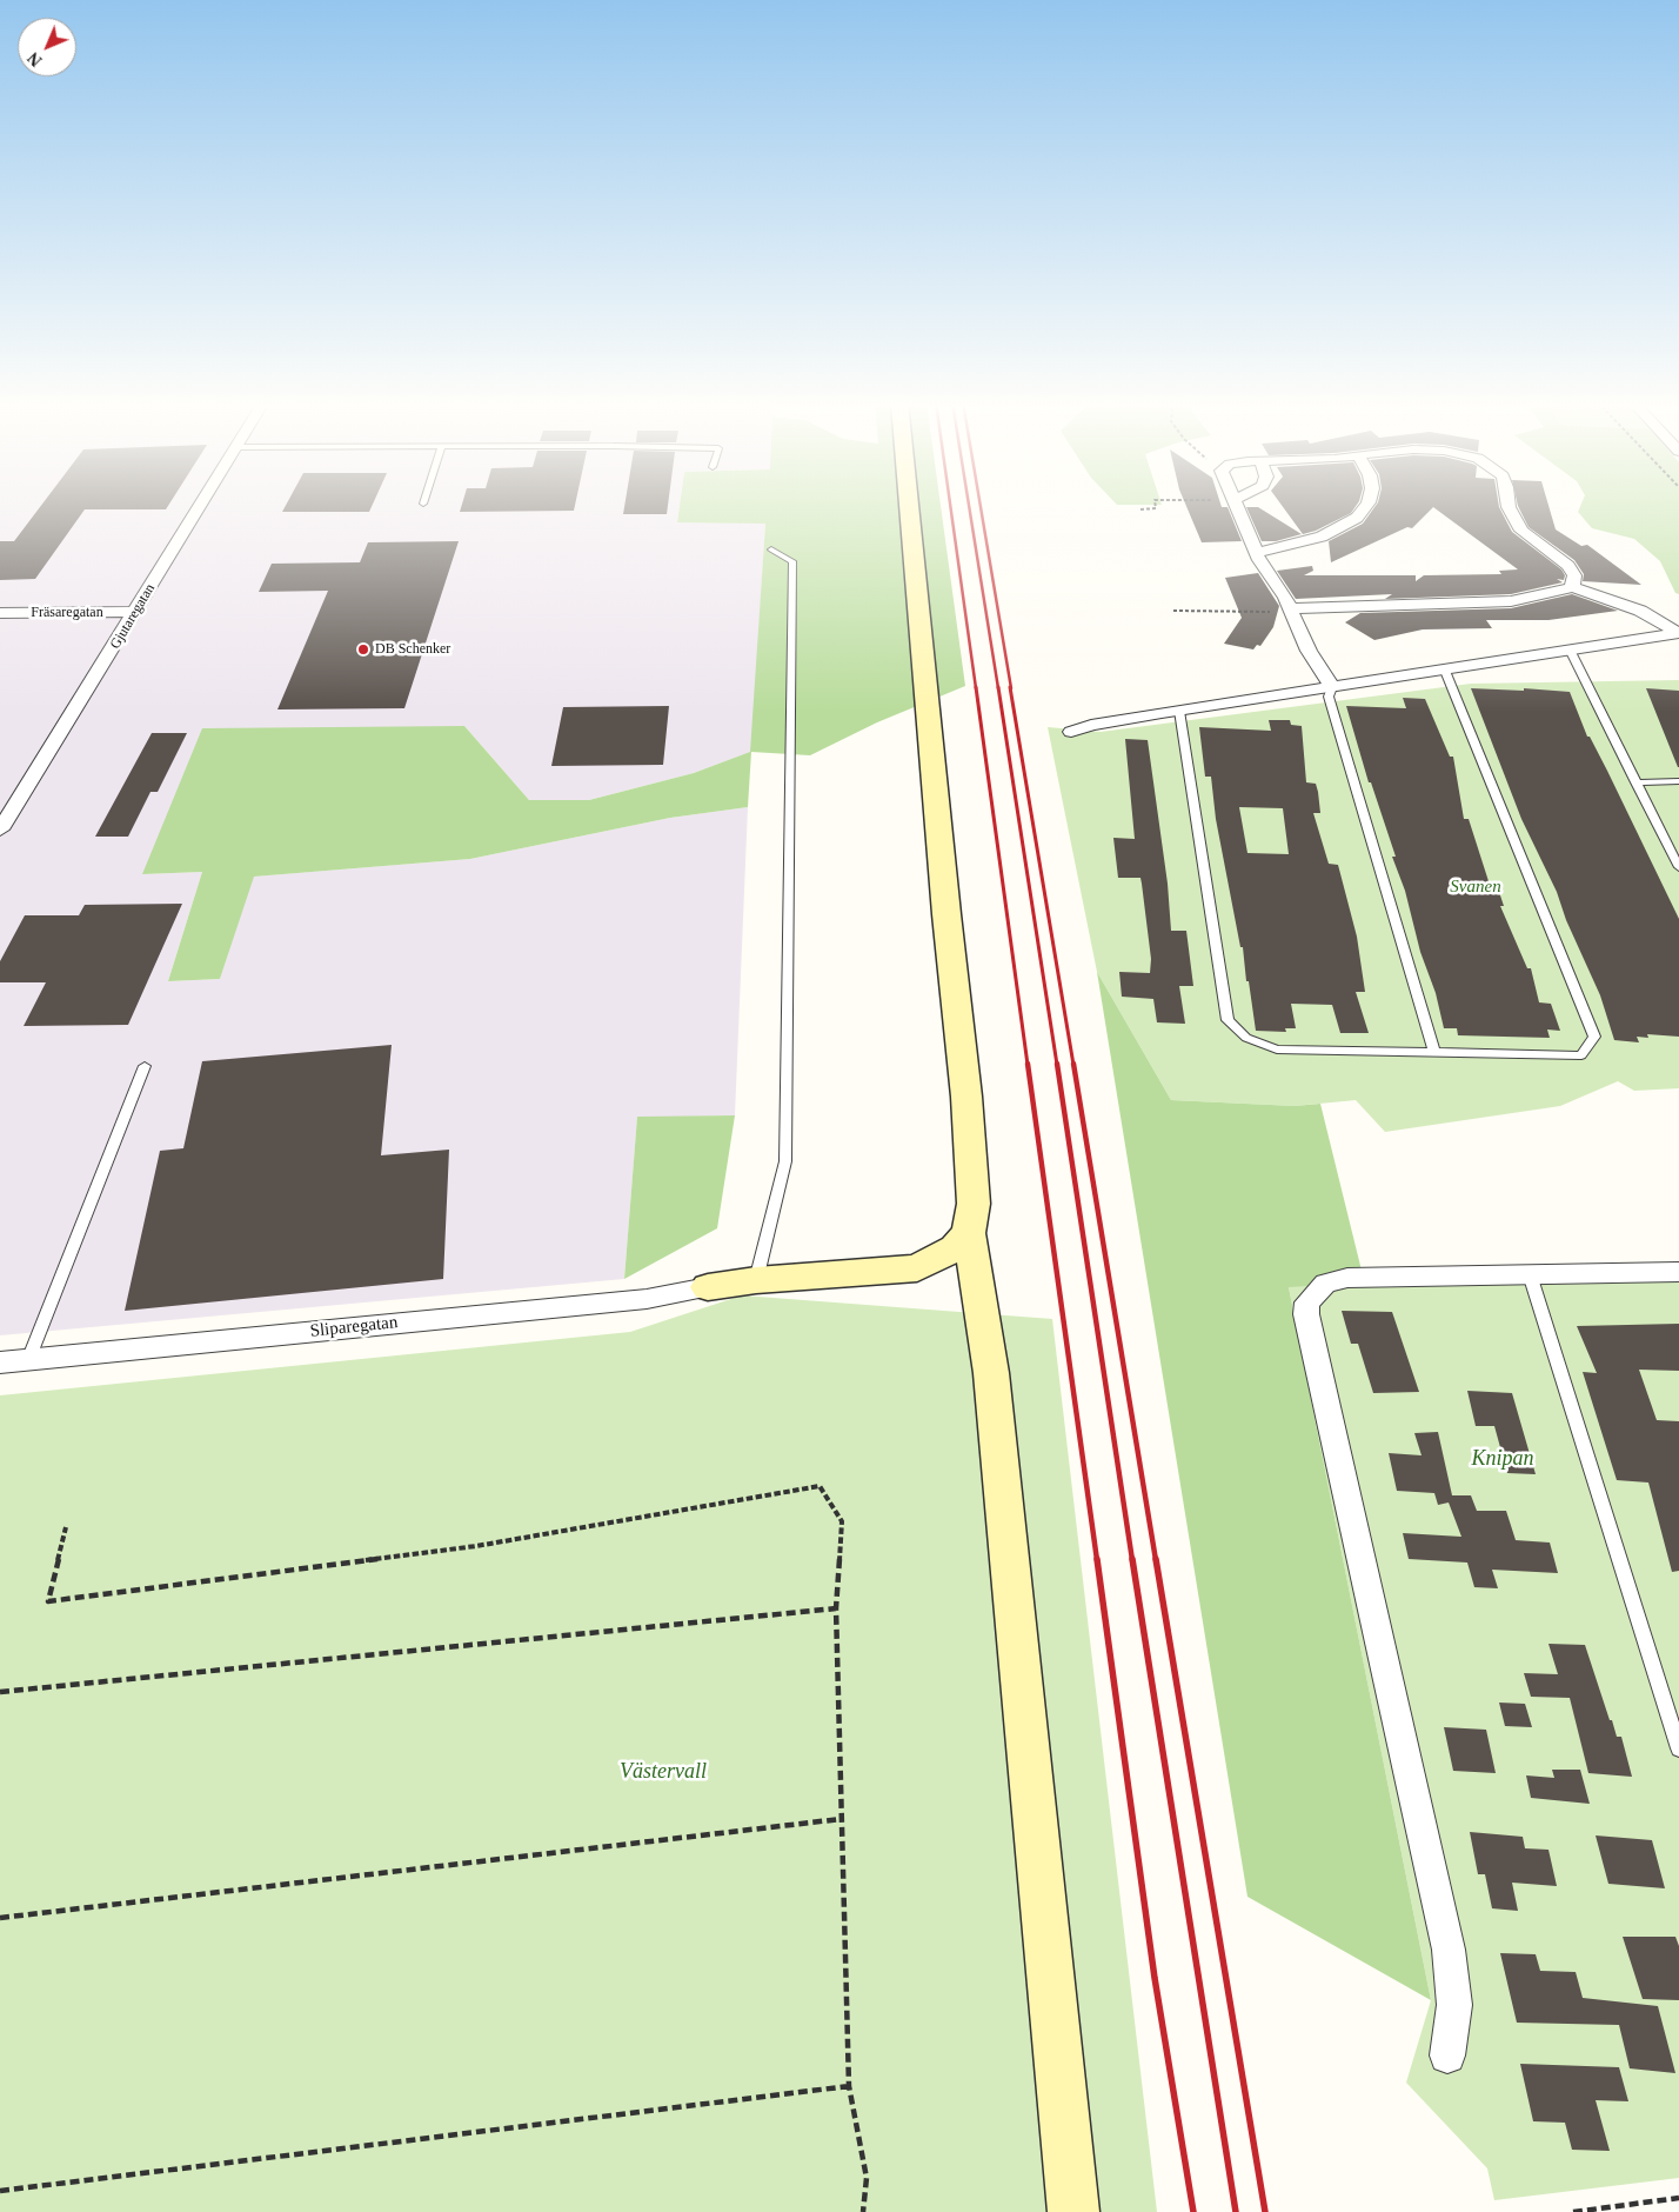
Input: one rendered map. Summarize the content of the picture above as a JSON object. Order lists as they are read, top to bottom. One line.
{"streets":{"street":["Fräsaregatan","Gjutaregatan","Sliparegatan"]},"crossings":[["Fräsaregatan","Gjutaregatan"]],"parks":["Svanen","Knipan","Västervall"],"places":["DB Schenker"],"north":"bottom left"}
